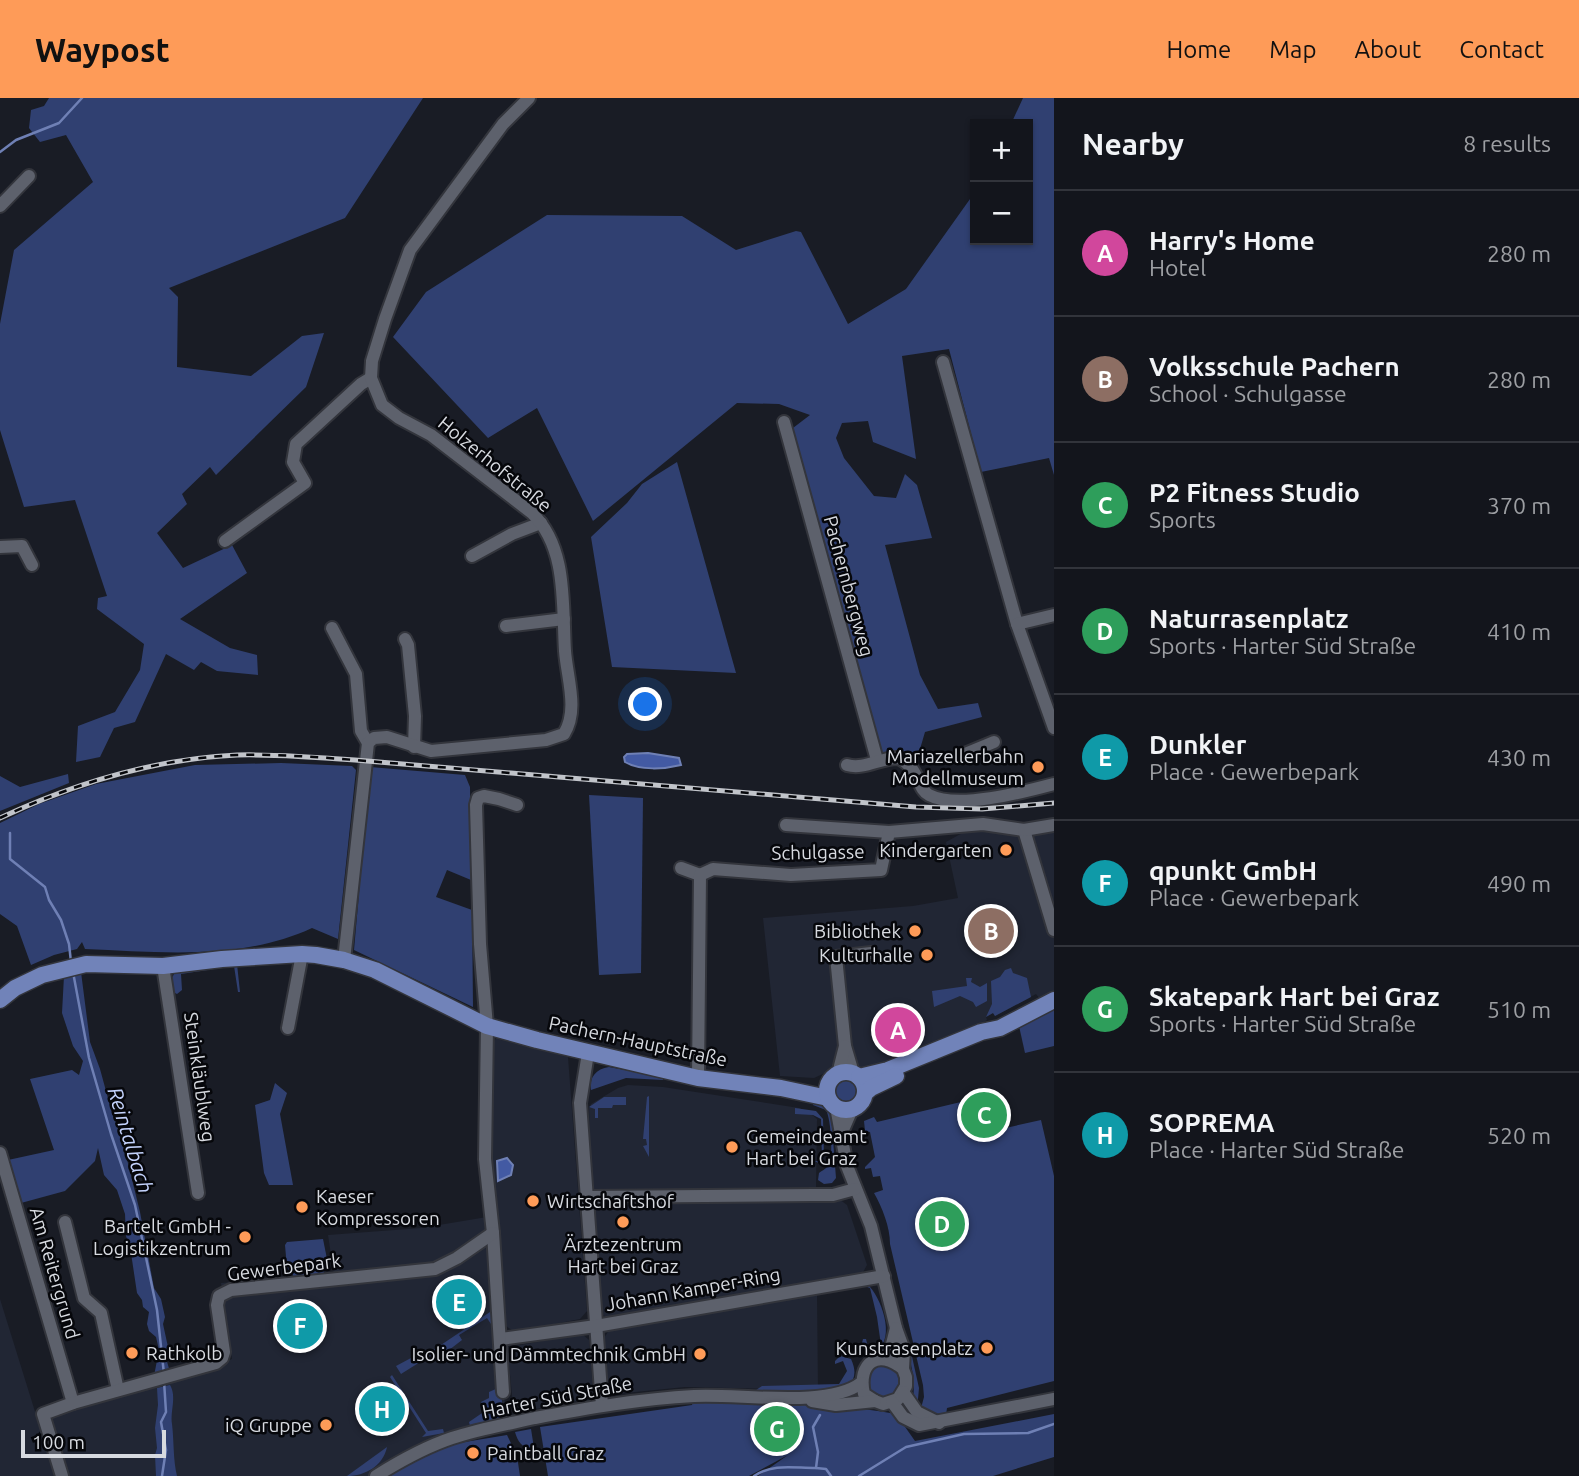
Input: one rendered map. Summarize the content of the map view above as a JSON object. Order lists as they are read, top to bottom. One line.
{"streets":{"main road":["Pachern-Hauptstraße"],"street":["Holzerhofstraße","Pachernbergweg","Schulgasse","Steinkläublweg","Gewerbepark","Am Reitergrund","Johann Kamper-Ring","Harter Süd Straße"]},"crossings":[["Pachern-Hauptstraße","Steinkläublweg"],["Pachern-Hauptstraße","Johann Kamper-Ring"],["Gewerbepark","Am Reitergrund"]],"water":["Reintalbach"],"places":["Mariazellerbahn Modellmuseum","Kindergarten","Bibliothek","Kulturhalle","Gemeindeamt Hart bei Graz","Wirtschaftshof","Kaeser Kompressoren","Ärztezentrum Hart bei Graz","Bartelt GmbH - Logistikzentrum","Kunstrasenplatz","Rathkolb","Isolier- und Dämmtechnik GmbH","iQ Gruppe","Paintball Graz"],"scale_bar":"100 m","page":{"header":"Waypost","nav":["Home","Map","About","Contact"],"heading":["Nearby","8 results"],"map_buttons":["+","−"],"list":[{"mark":"A","name":"Harry's Home","note":"Hotel","value":"280 m"},{"mark":"B","name":"Volksschule Pachern","note":"School · Schulgasse","value":"280 m"},{"mark":"C","name":"P2 Fitness Studio","note":"Sports","value":"370 m"},{"mark":"D","name":"Naturrasenplatz","note":"Sports · Harter Süd Straße","value":"410 m"},{"mark":"E","name":"Dunkler","note":"Place · Gewerbepark","value":"430 m"},{"mark":"F","name":"qpunkt GmbH","note":"Place · Gewerbepark","value":"490 m"},{"mark":"G","name":"Skatepark Hart bei Graz","note":"Sports · Harter Süd Straße","value":"510 m"},{"mark":"H","name":"SOPREMA","note":"Place · Harter Süd Straße","value":"520 m"}],"pins":["B","A","C","D","E","F","H","G"],"scale":"100 m"}}
